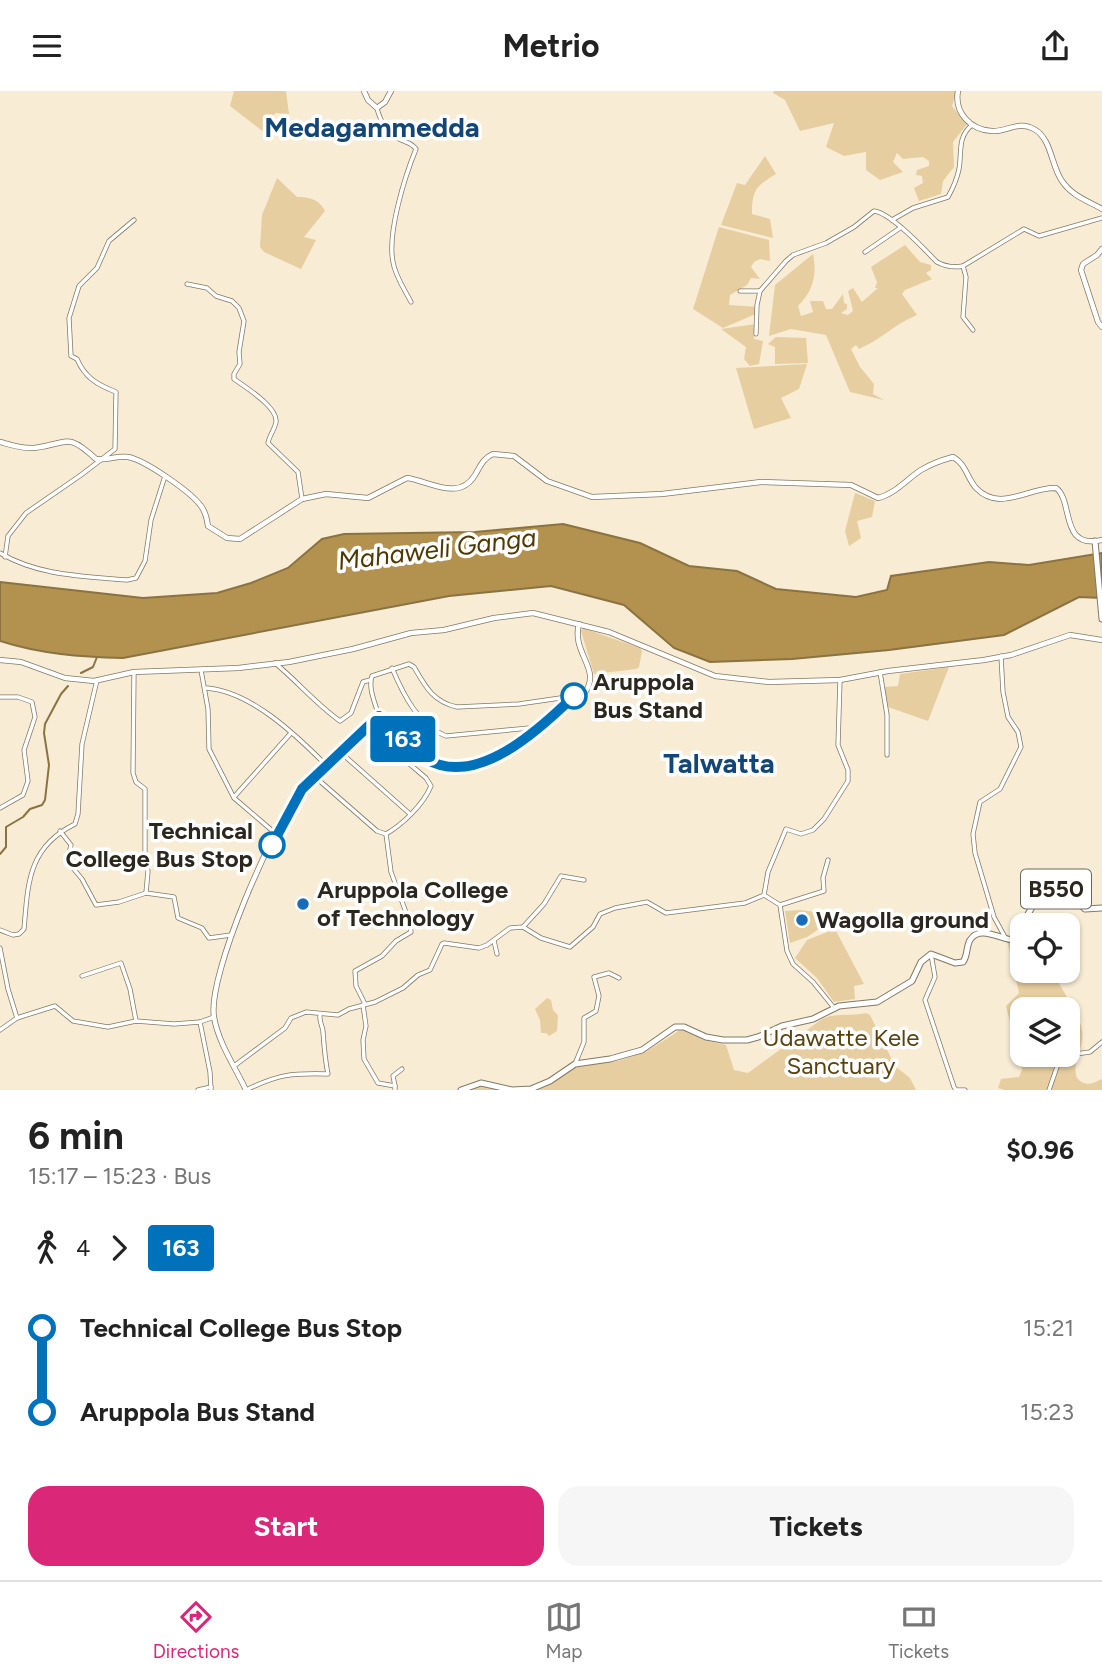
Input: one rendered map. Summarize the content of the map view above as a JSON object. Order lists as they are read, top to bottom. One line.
{"streets":{"main road":["B550"]},"districts":["Medagammedda","Talwatta"],"water":["Mahaweli Ganga"],"parks":["Udawatte Kele Sanctuary"],"places":["Aruppola Bus Stand","Technical College Bus Stop","Aruppola College of Technology","Wagolla ground"],"lines":["bus line 163"],"page":{"header":"Metrio","on_map":"163","heading":["6 min","15:17 – 15:23 · Bus","$0.96"],"legs":["4","163"],"list":[{"name":"Technical College Bus Stop","value":"15:21"},{"name":"Aruppola Bus Stand","value":"15:23"}],"buttons":["Start","Tickets"],"tabs":["Directions","Map","Tickets"]}}
